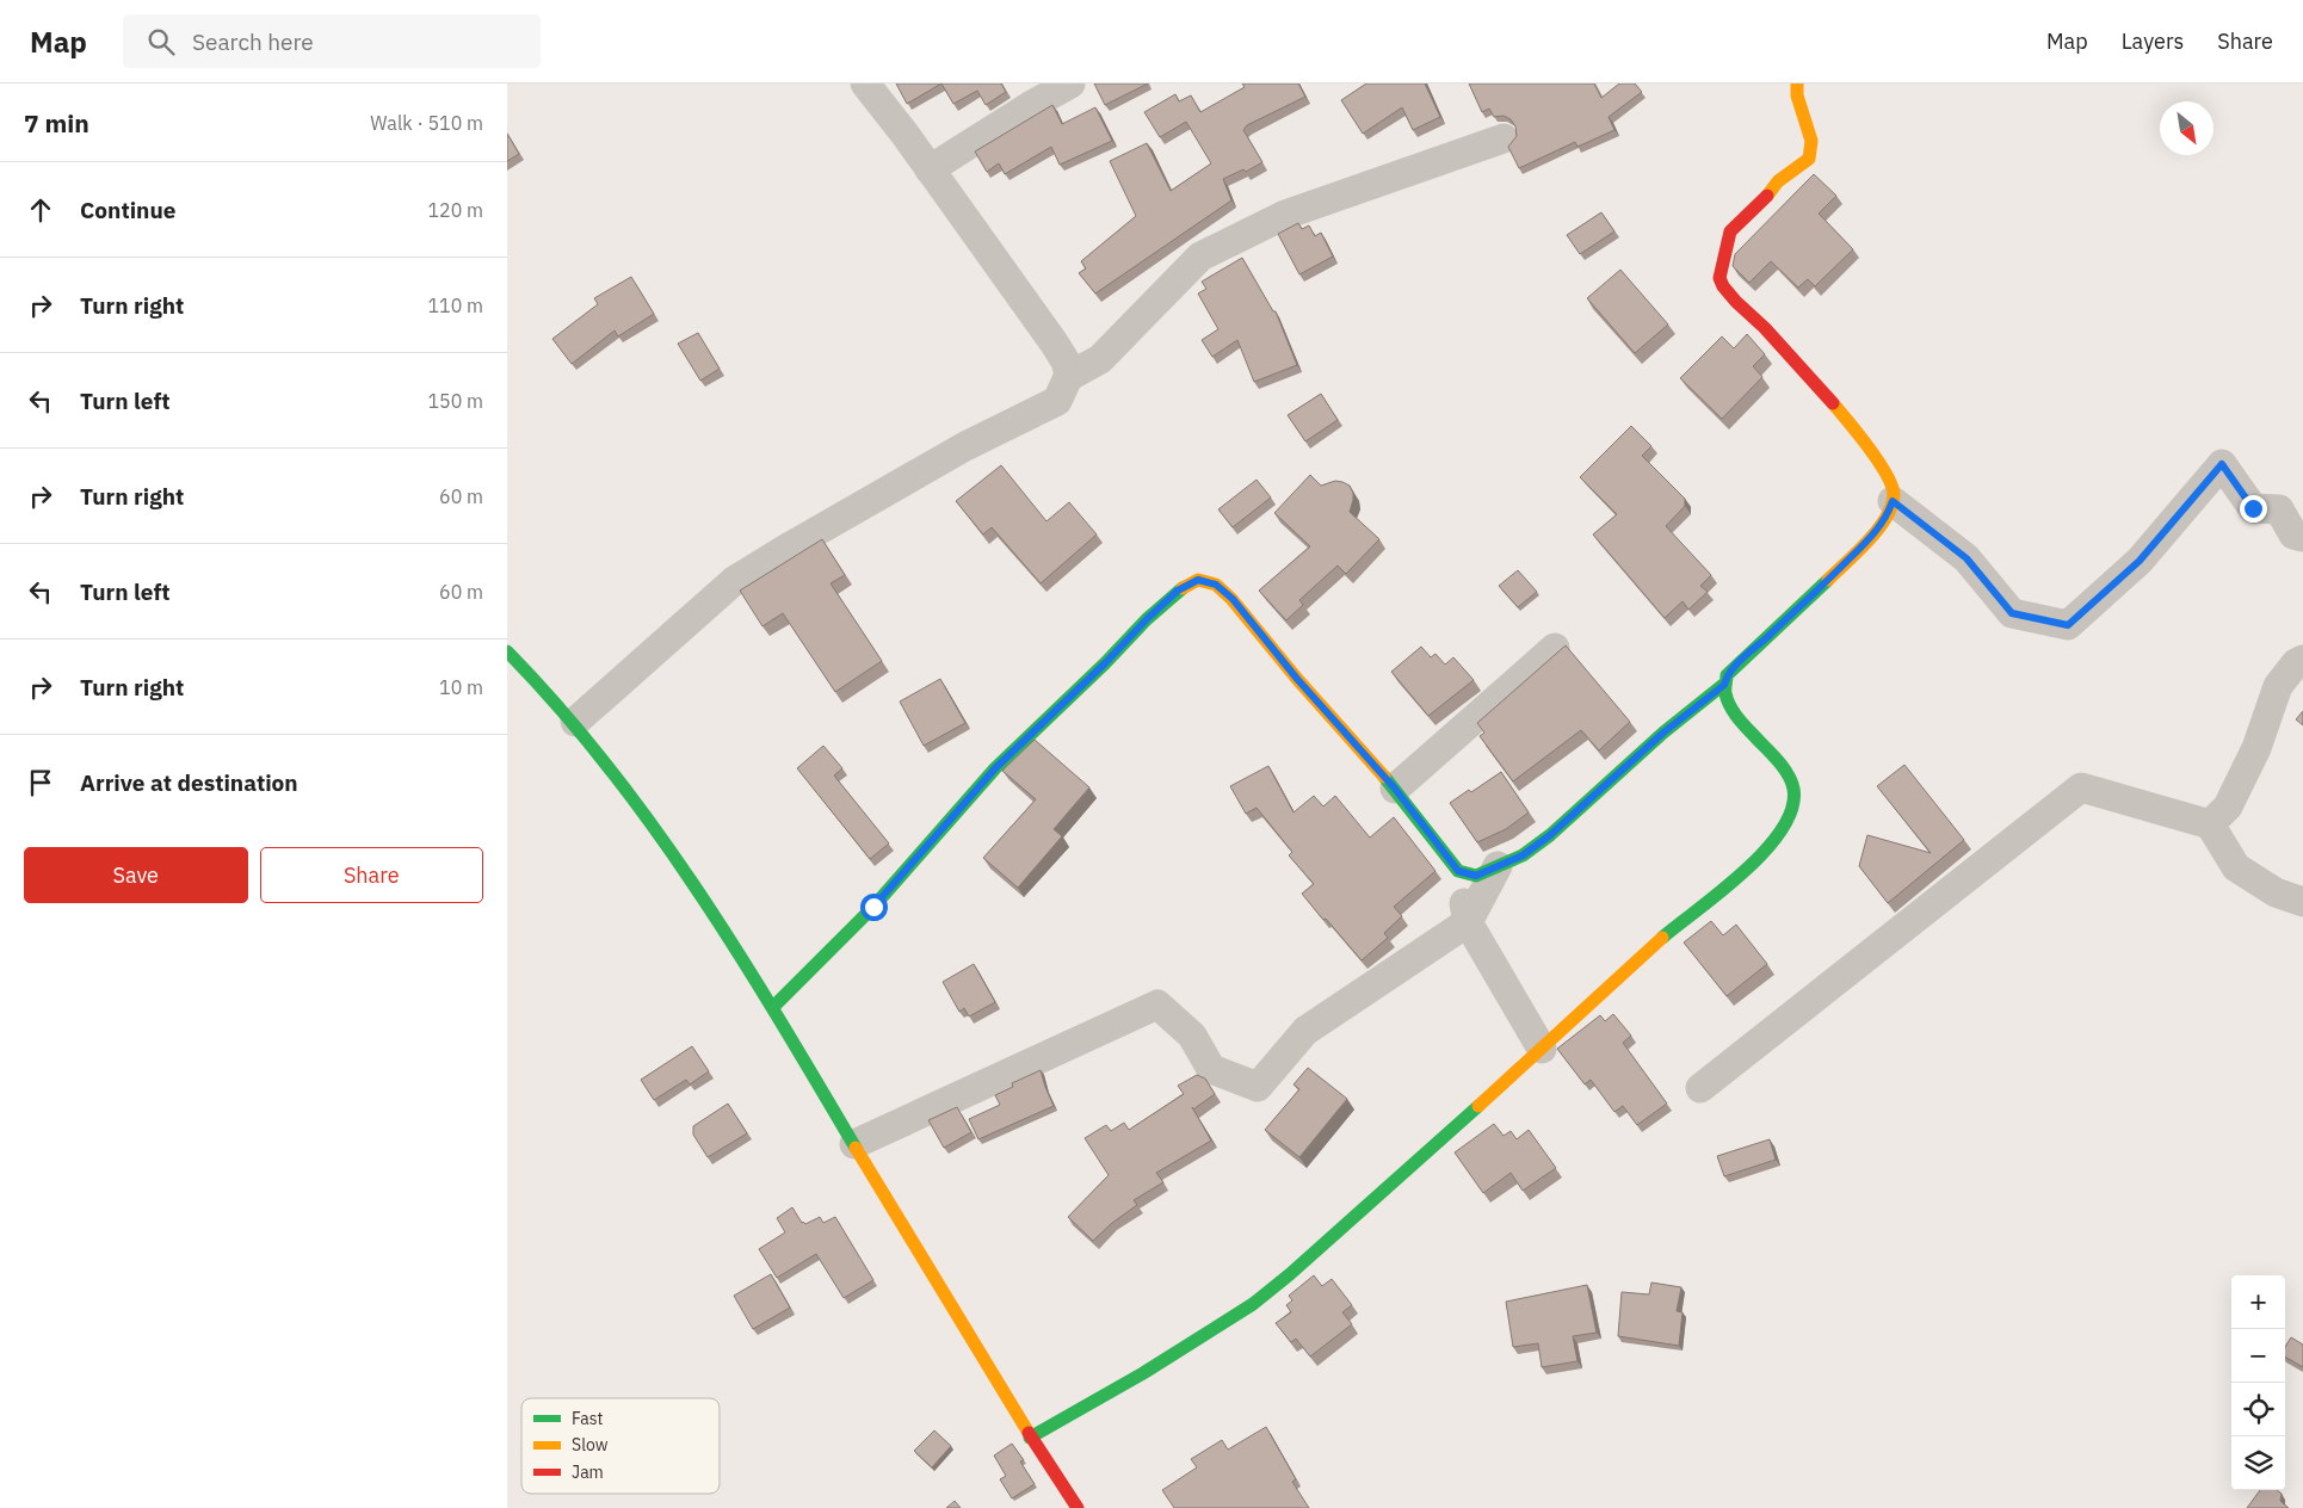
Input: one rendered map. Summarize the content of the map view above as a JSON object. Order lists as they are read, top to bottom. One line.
{"legend":["Fast","Slow","Jam"],"north":"bottom right","page":{"header":"Map","search":"Search here","nav":["Map","Layers","Share"],"heading":["7 min","Walk · 510 m"],"list":[["Continue","120 m"],["Turn right","110 m"],["Turn left","150 m"],["Turn right","60 m"],["Turn left","60 m"],["Turn right","10 m"],"Arrive at destination"],"buttons":["Save","Share"],"map_buttons":["+","−"]}}
